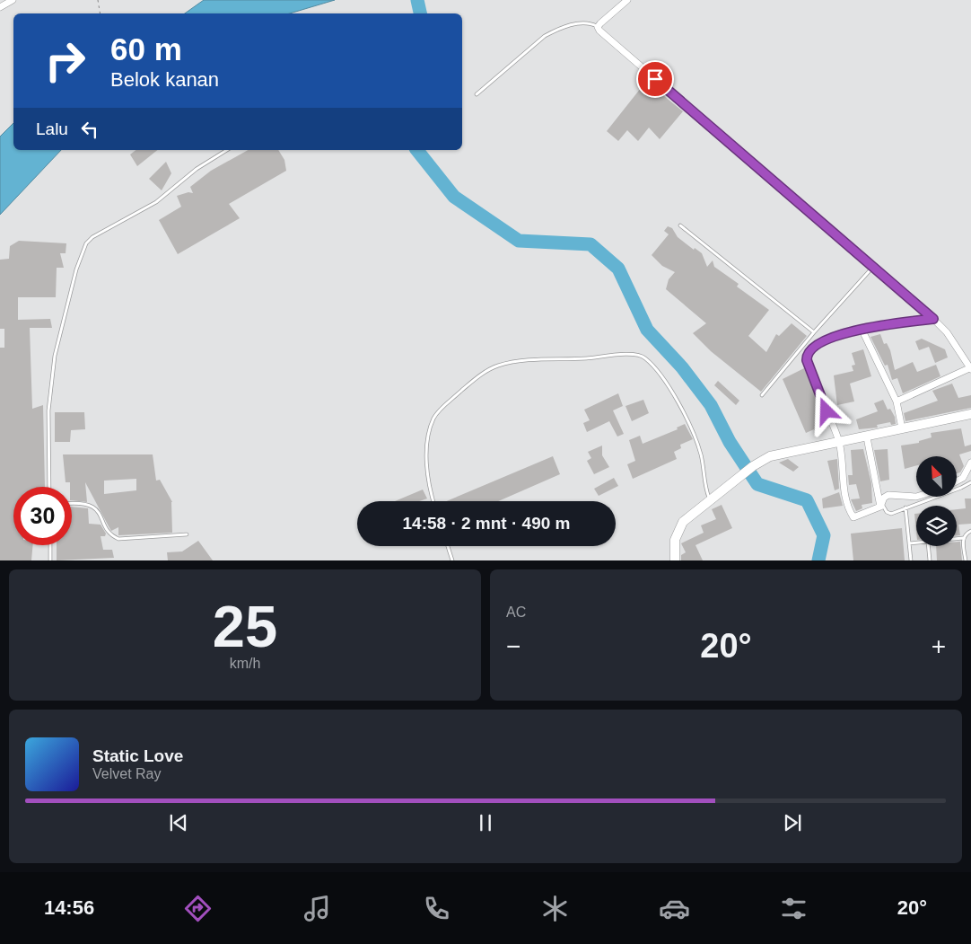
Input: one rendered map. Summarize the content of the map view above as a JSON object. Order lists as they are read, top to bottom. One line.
{"north":"top left","page":{"turn":["60 m","Belok kanan"],"then":"Lalu","limit":"30","trip":"14:58 · 2 mnt · 490 m","tile":[["25","km/h"],"AC"],"heat":["−","20°","+"],"song":["Static Love","Velvet Ray"],"tabs":["14:56","20°"]}}
